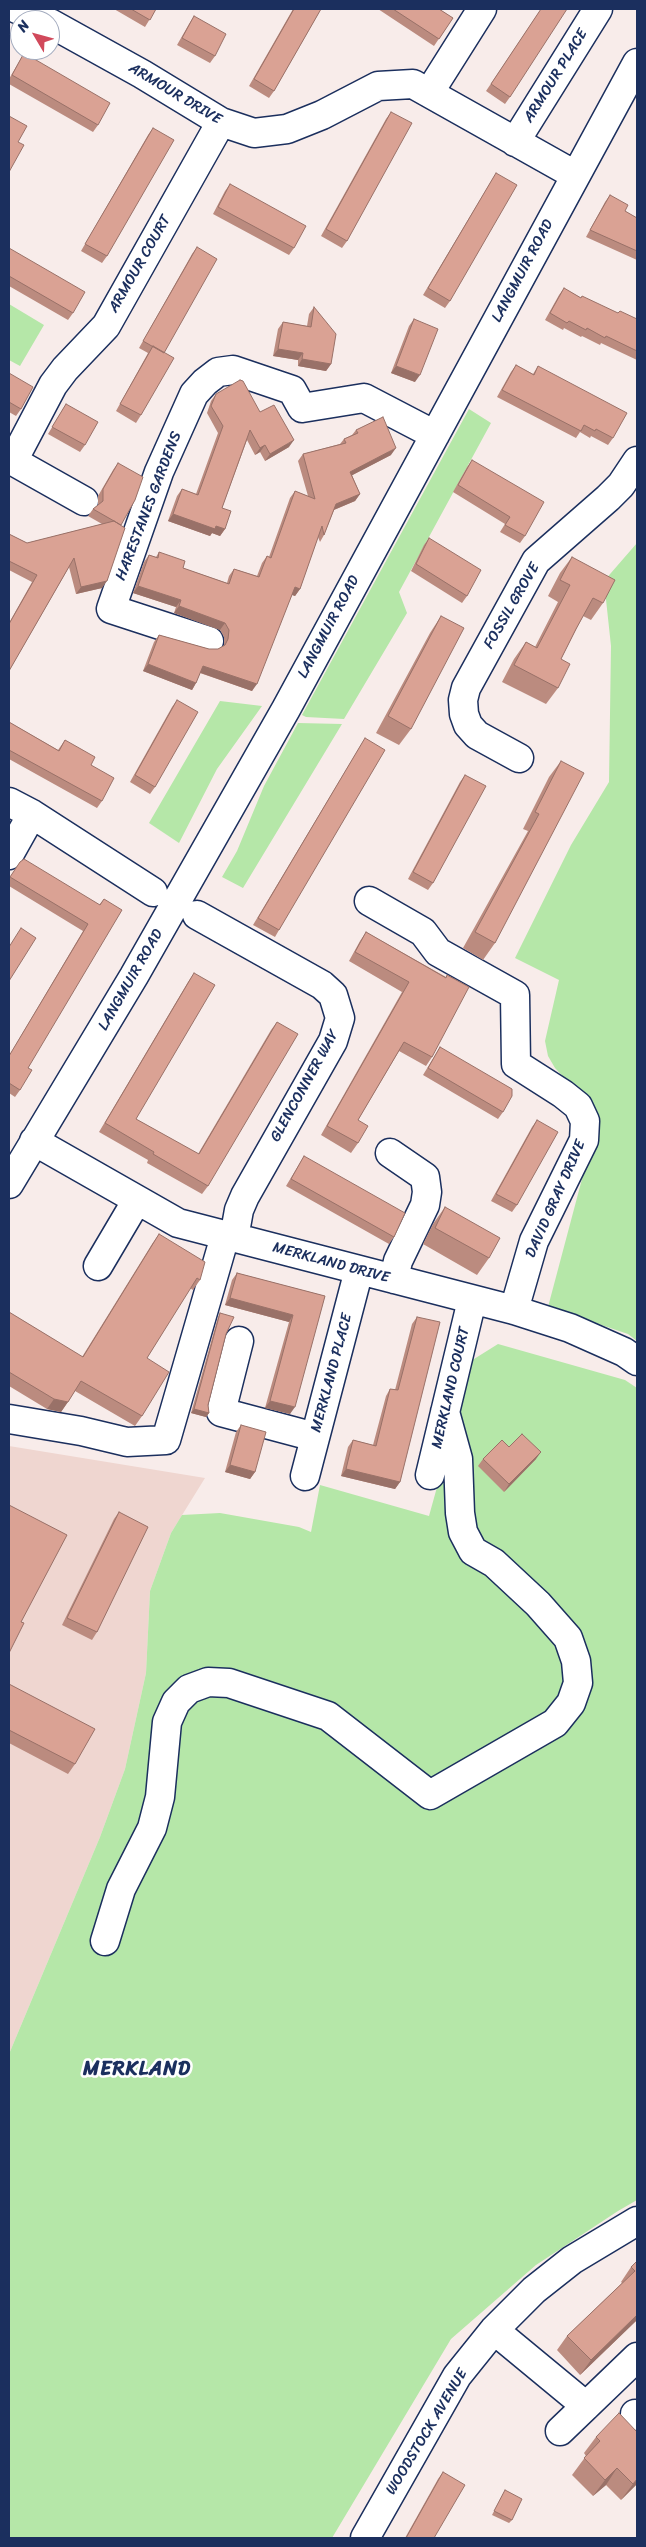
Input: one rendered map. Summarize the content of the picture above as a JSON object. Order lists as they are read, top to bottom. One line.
{"streets":{"street":["ARMOUR PLACE","ARMOUR DRIVE","ARMOUR COURT","LANGMUIR ROAD","HARESTANES GARDENS","FOSSIL GROVE","GLENCONNER WAY","DAVID GRAY DRIVE","MERKLAND DRIVE","MERKLAND PLACE","MERKLAND COURT","WOODSTOCK AVENUE"]},"crossings":[["ARMOUR PLACE","ARMOUR DRIVE"],["ARMOUR DRIVE","ARMOUR COURT"],["ARMOUR DRIVE","LANGMUIR ROAD"],["LANGMUIR ROAD","HARESTANES GARDENS"],["LANGMUIR ROAD","MERKLAND DRIVE"],["GLENCONNER WAY","MERKLAND DRIVE"],["DAVID GRAY DRIVE","MERKLAND DRIVE"],["MERKLAND DRIVE","MERKLAND PLACE"],["MERKLAND DRIVE","MERKLAND COURT"]],"districts":["MERKLAND"],"north":"top left"}
